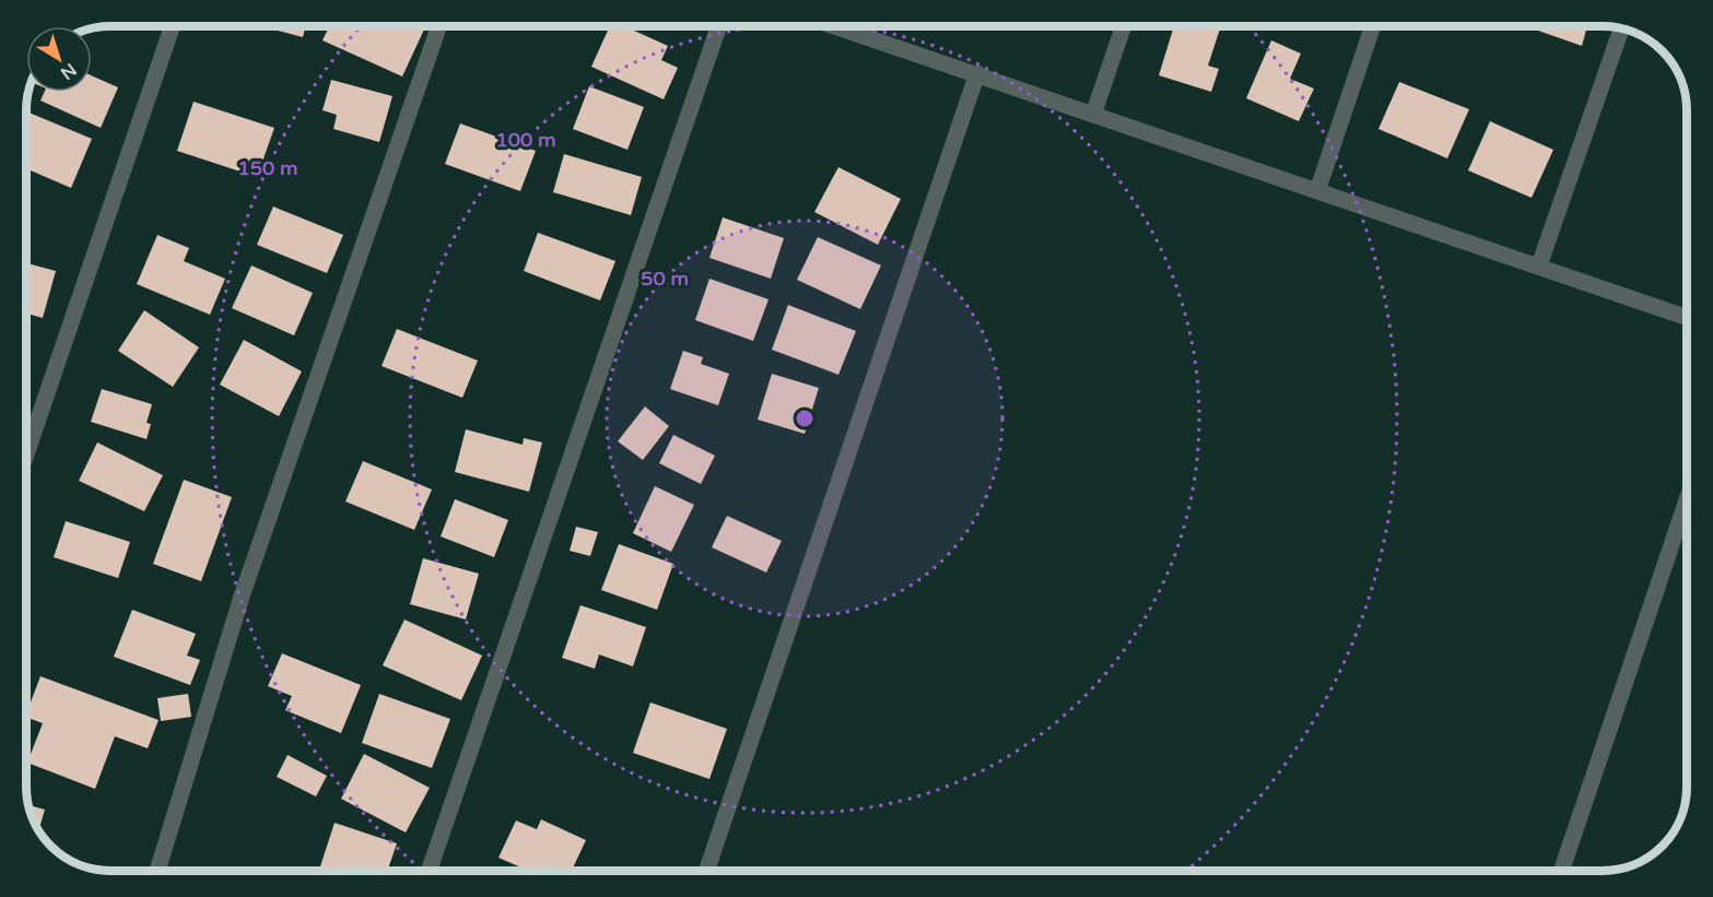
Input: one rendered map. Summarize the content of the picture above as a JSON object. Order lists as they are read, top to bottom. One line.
{"north":"bottom right","rings":["100 m","150 m","50 m"]}
